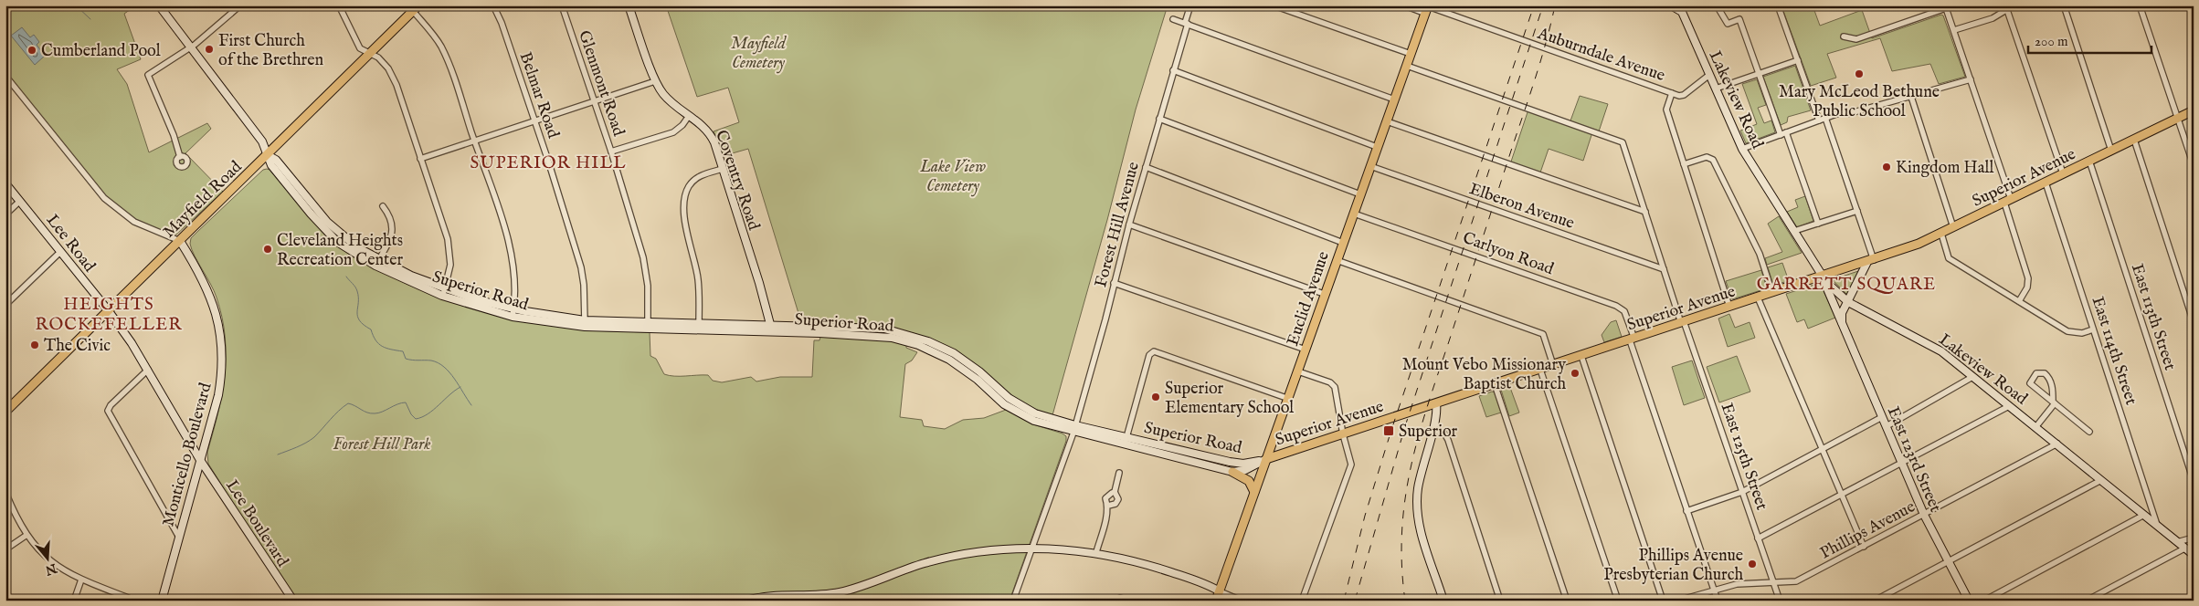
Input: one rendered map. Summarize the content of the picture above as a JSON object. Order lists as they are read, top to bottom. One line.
{"streets":{"main road":["Superior Avenue","Mayfield Road","Euclid Avenue"],"street":["Auburndale Avenue","Glenmont Road","Belmar Road","Lakeview Road","Coventry Road","Elberon Avenue","Forest Hill Avenue","Lee Road","Carlyon Road","Superior Road","East 113th Street","East 114th Street","Monticello Boulevard","East 125th Street","East 123rd Street","Lee Boulevard","Phillips Avenue"]},"crossings":[["Auburndale Avenue","Lakeview Road"],["Auburndale Avenue","Euclid Avenue"],["Glenmont Road","Superior Road"],["Belmar Road","Superior Road"],["Lakeview Road","Superior Avenue"],["Lakeview Road","East 114th Street"],["Lakeview Road","East 123rd Street"],["Lakeview Road","Phillips Avenue"],["Superior Avenue","Carlyon Road"],["Superior Avenue","Superior Road"],["Superior Avenue","Euclid Avenue"],["Superior Avenue","East 113th Street"],["Superior Avenue","East 114th Street"],["Superior Avenue","East 125th Street"],["Superior Avenue","East 123rd Street"],["Coventry Road","Superior Road"],["Mayfield Road","Lee Road"],["Mayfield Road","Superior Road"],["Mayfield Road","Monticello Boulevard"],["Elberon Avenue","Euclid Avenue"],["Elberon Avenue","East 125th Street"],["Forest Hill Avenue","Superior Road"],["Lee Road","Monticello Boulevard"],["Lee Road","Lee Boulevard"],["Carlyon Road","Euclid Avenue"],["Carlyon Road","Phillips Avenue"],["Superior Road","Euclid Avenue"],["Euclid Avenue","East 125th Street"],["Monticello Boulevard","Lee Boulevard"],["East 125th Street","Phillips Avenue"],["East 123rd Street","Phillips Avenue"]],"districts":["SUPERIOR HILL","GARRETT SQUARE","HEIGHTS ROCKEFELLER"],"parks":["Mayfield Cemetery","Lake View Cemetery","Forest Hill Park"],"places":{"other":["First Church of the Brethren","Cumberland Pool","Mary McLeod Bethune Public School","Kingdom Hall","Cleveland Heights Recreation Center","The Civic","Mount Vebo Missionary Baptist Church","Superior Elementary School","Phillips Avenue Presbyterian Church"],"transit":["Superior"]},"scale_bar":"200 m","north":"bottom"}
